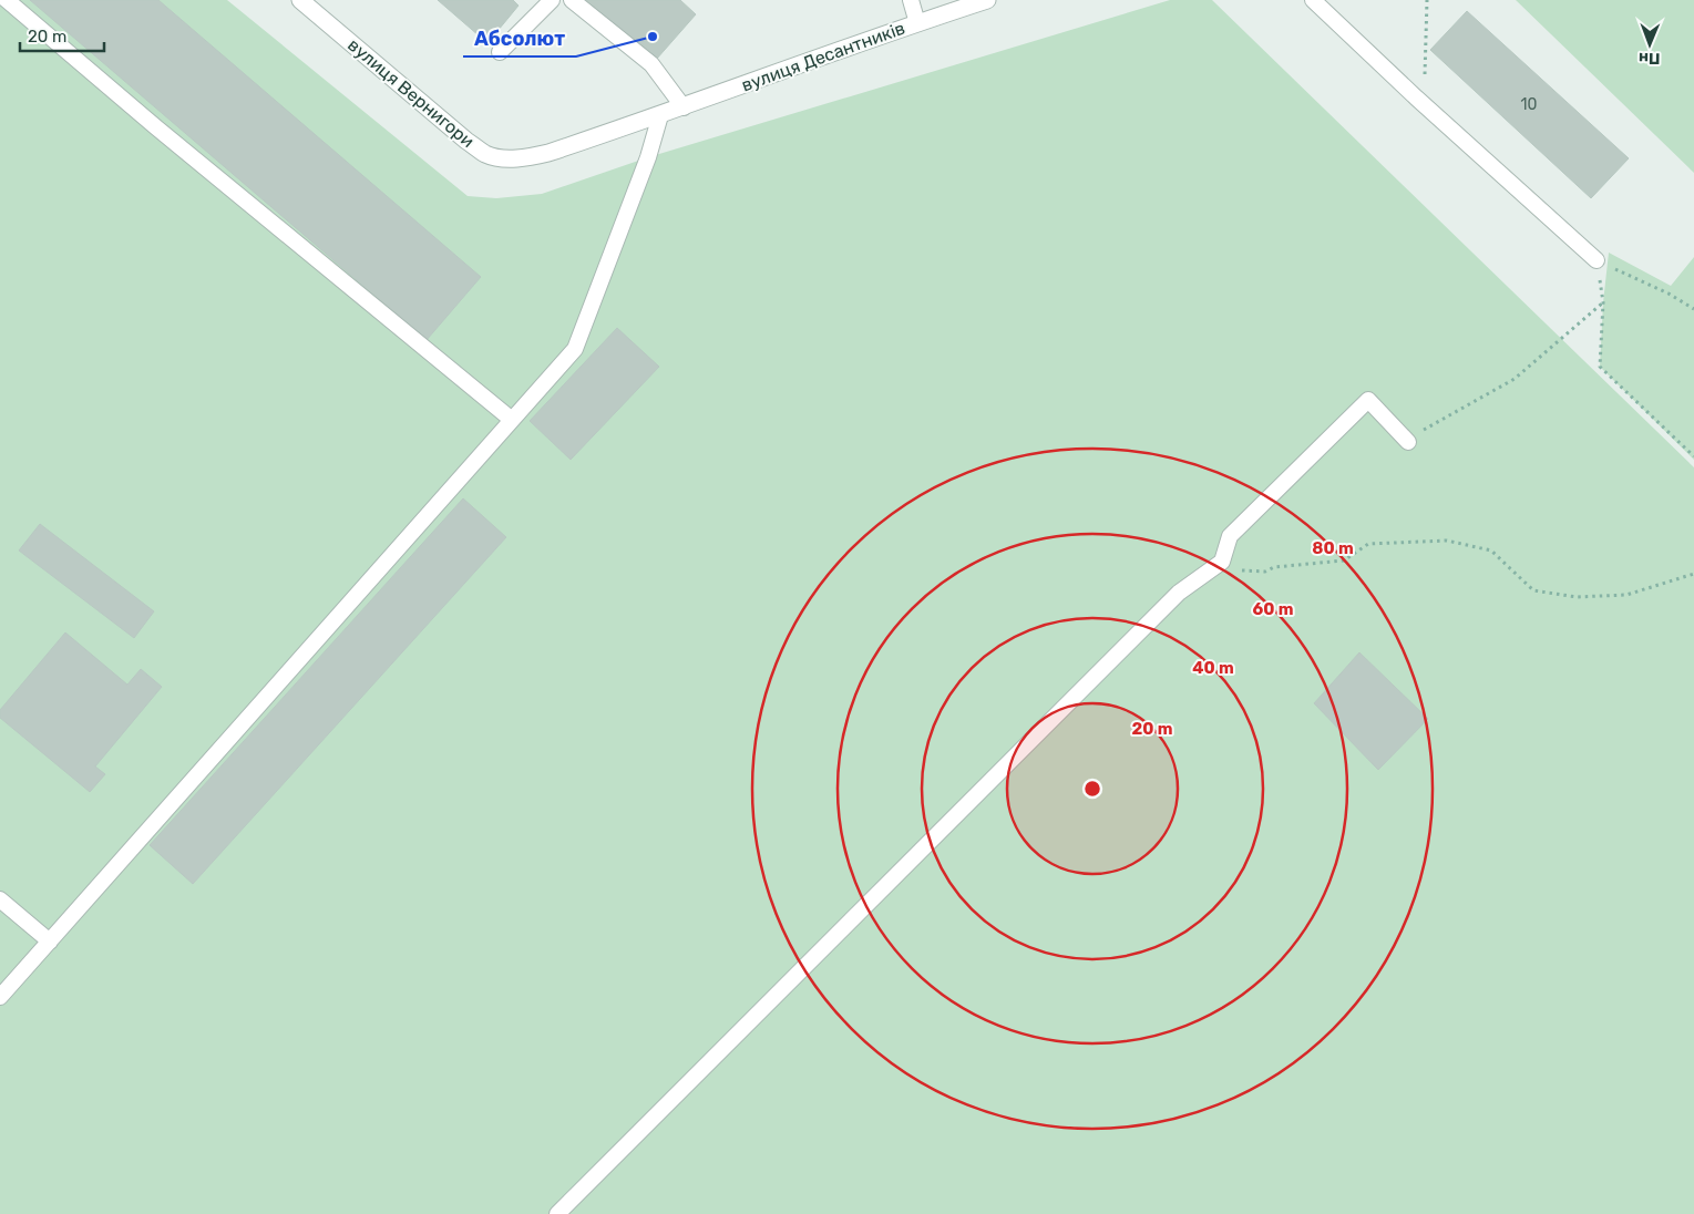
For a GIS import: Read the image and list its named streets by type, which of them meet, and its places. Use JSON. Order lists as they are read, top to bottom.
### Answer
{
  "streets": {
    "street": ["вулиця Десантників", "вулиця Вернигори"]
  },
  "crossings": [
    ["вулиця Десантників", "вулиця Вернигори"]
  ],
  "places": ["Абсолют"],
  "house_numbers": ["10"],
  "scale_bar": "20 m",
  "north": "bottom",
  "rings": [
    "80 m",
    "60 m",
    "40 m",
    "20 m"
  ]
}
